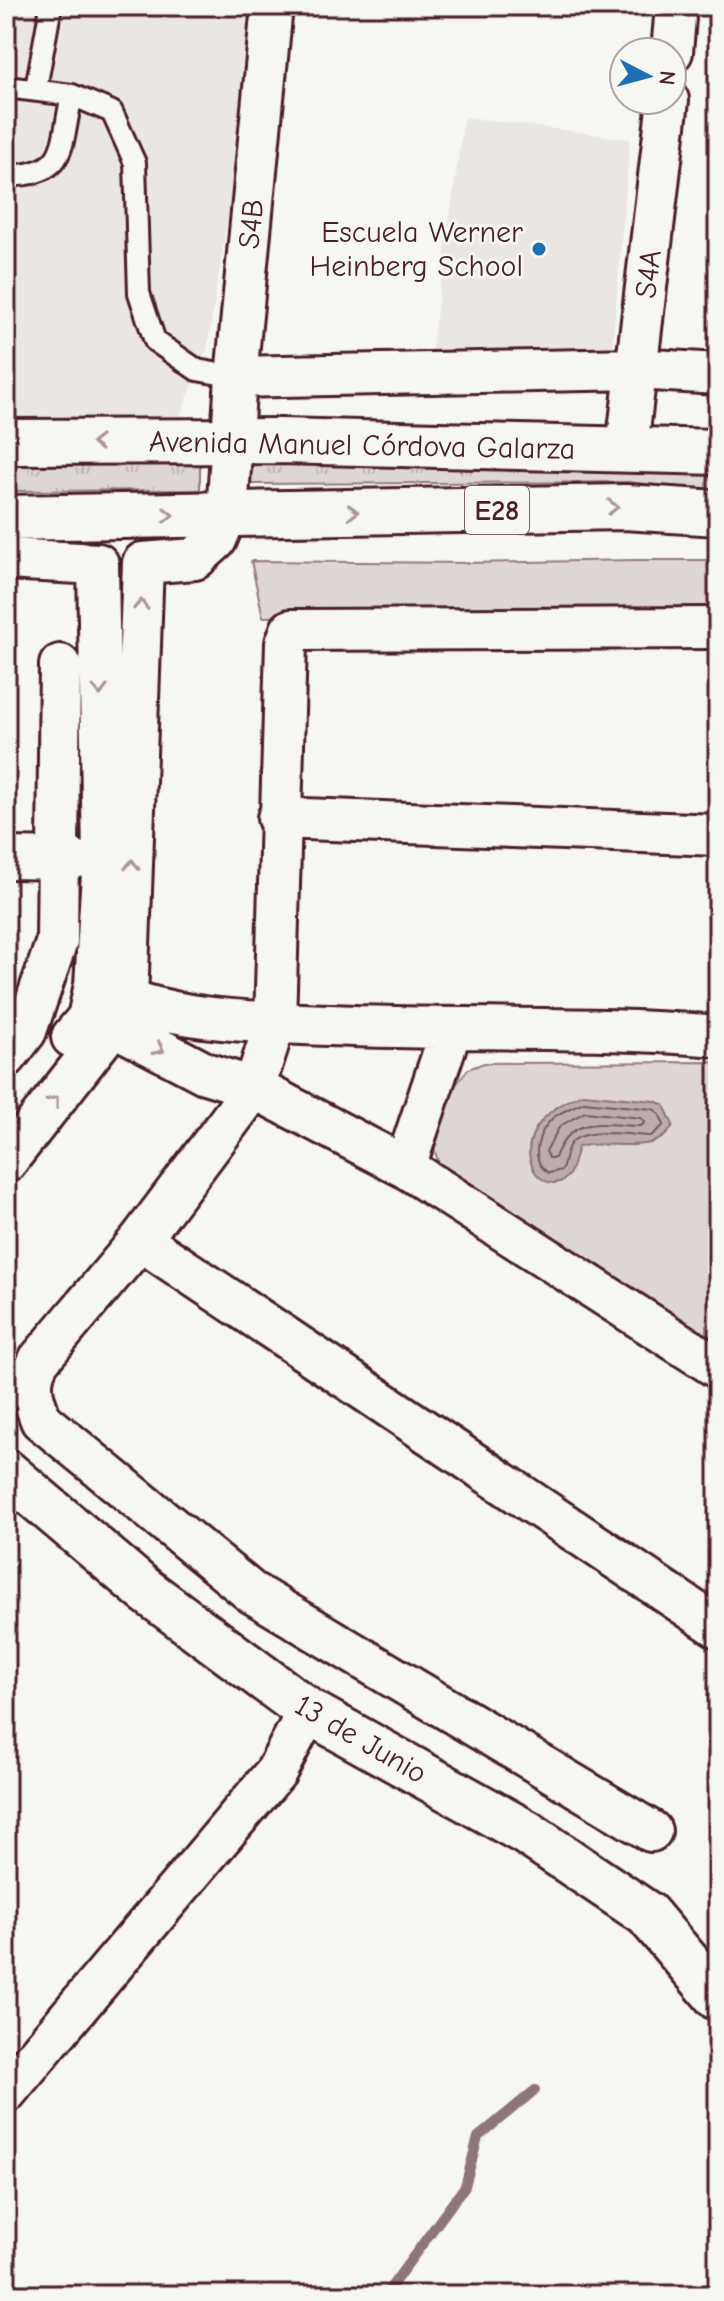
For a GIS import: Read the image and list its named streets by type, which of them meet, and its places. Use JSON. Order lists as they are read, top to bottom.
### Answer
{
  "streets": {
    "main road": ["Avenida Manuel Córdova Galarza", "E28", "13 de Junio"],
    "street": ["S4B", "S4A"]
  },
  "crossings": [
    ["S4B", "Avenida Manuel Córdova Galarza"],
    ["S4A", "Avenida Manuel Córdova Galarza"]
  ],
  "places": ["Escuela Werner Heinberg School"],
  "north": "right"
}
